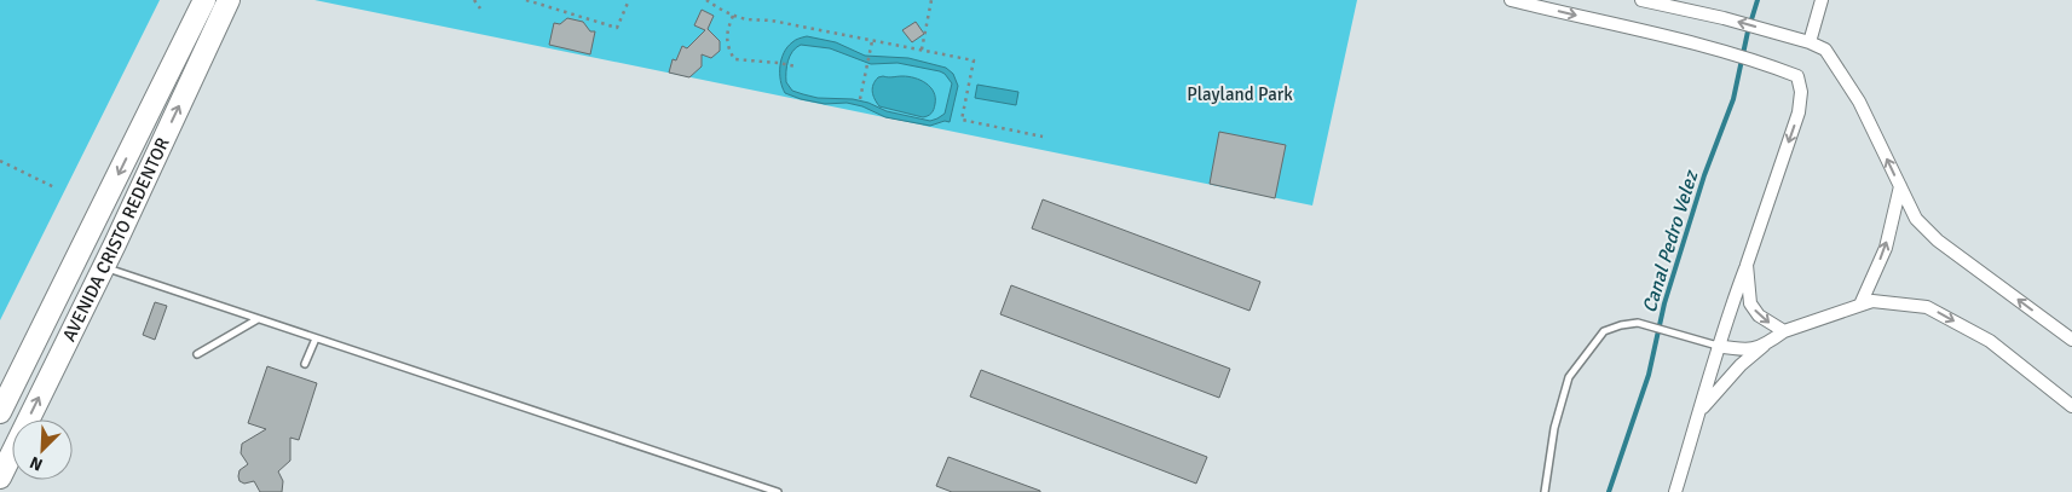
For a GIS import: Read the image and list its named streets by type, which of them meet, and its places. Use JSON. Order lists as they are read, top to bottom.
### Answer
{
  "streets": {
    "highway": ["AVENIDA CRISTO REDENTOR"]
  },
  "water": ["Canal Pedro Velez"],
  "parks": ["Playland Park"],
  "north": "bottom left"
}
